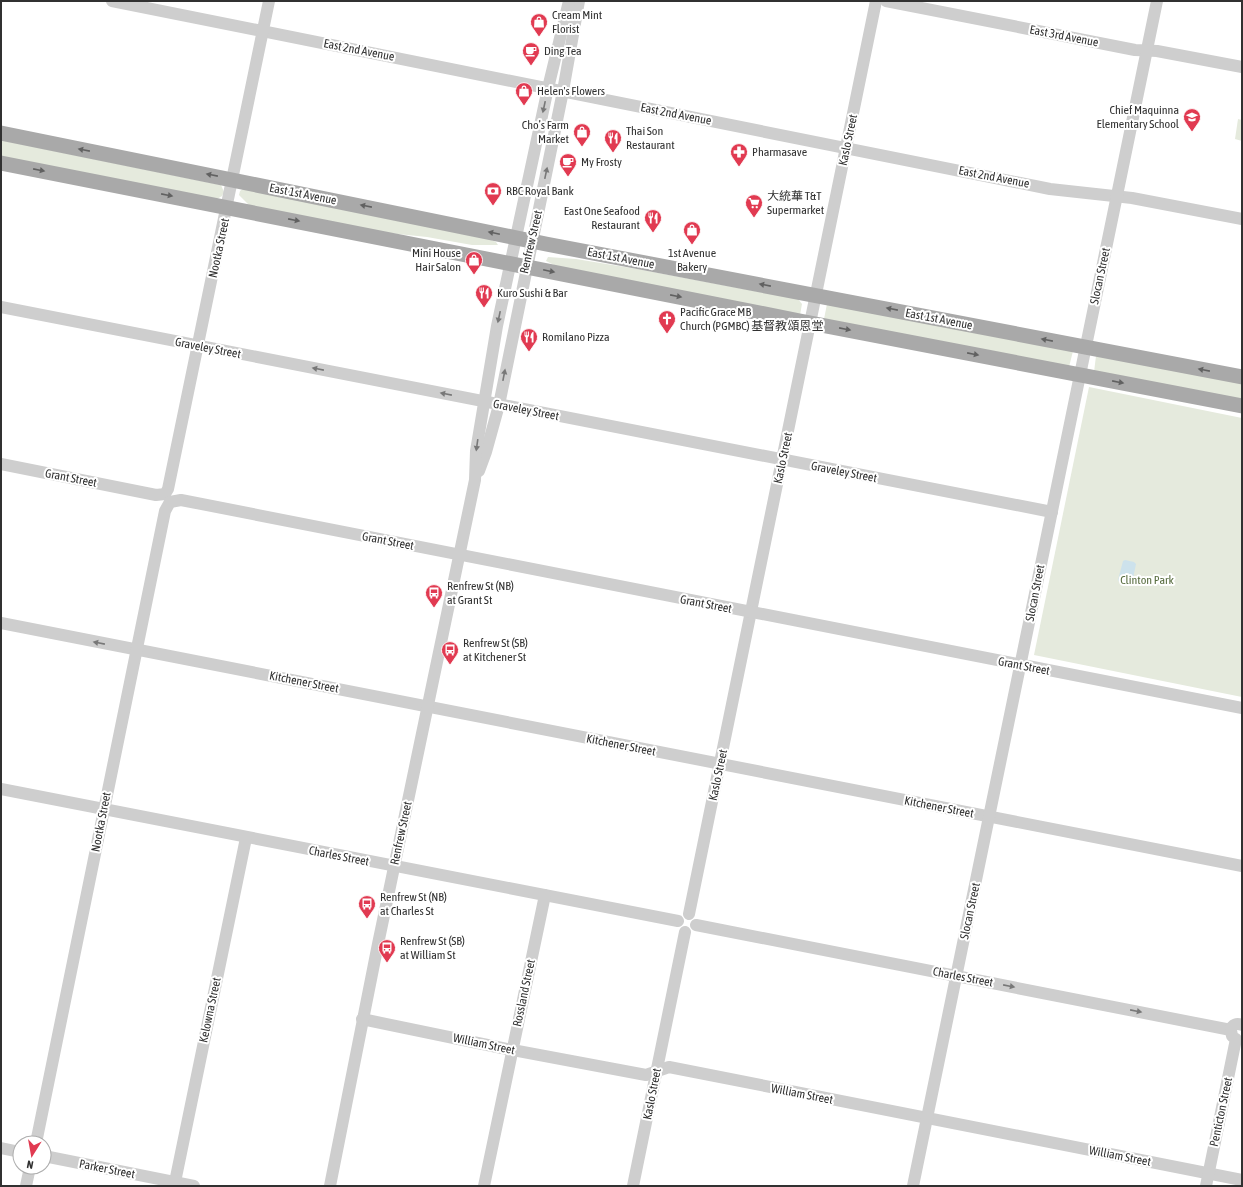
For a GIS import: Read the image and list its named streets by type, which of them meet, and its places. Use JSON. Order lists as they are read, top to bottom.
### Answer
{
  "streets": {
    "main road": ["East 1st Avenue"],
    "street": [
      "East 3rd Avenue",
      "East 2nd Avenue",
      "Kaslo Street",
      "Renfrew Street",
      "Nootka Street",
      "Slocan Street",
      "Graveley Street",
      "Grant Street",
      "Kitchener Street",
      "Charles Street",
      "Rossland Street",
      "Kelowna Street",
      "William Street",
      "Penticton Street",
      "Parker Street"
    ]
  },
  "crossings": [
    ["East 3rd Avenue", "Slocan Street"],
    ["East 2nd Avenue", "Kaslo Street"],
    ["East 2nd Avenue", "Renfrew Street"],
    ["East 2nd Avenue", "Nootka Street"],
    ["East 2nd Avenue", "Slocan Street"],
    ["Kaslo Street", "East 1st Avenue"],
    ["Kaslo Street", "Graveley Street"],
    ["Kaslo Street", "Grant Street"],
    ["Kaslo Street", "Kitchener Street"],
    ["Kaslo Street", "Charles Street"],
    ["Kaslo Street", "William Street"],
    ["East 1st Avenue", "Renfrew Street"],
    ["East 1st Avenue", "Nootka Street"],
    ["East 1st Avenue", "Slocan Street"],
    ["Renfrew Street", "Graveley Street"],
    ["Renfrew Street", "Grant Street"],
    ["Renfrew Street", "Kitchener Street"],
    ["Renfrew Street", "Charles Street"],
    ["Renfrew Street", "William Street"],
    ["Nootka Street", "Graveley Street"],
    ["Nootka Street", "Grant Street"],
    ["Nootka Street", "Kitchener Street"],
    ["Nootka Street", "Charles Street"],
    ["Slocan Street", "Graveley Street"],
    ["Slocan Street", "Grant Street"],
    ["Slocan Street", "Kitchener Street"],
    ["Slocan Street", "Charles Street"],
    ["Slocan Street", "William Street"],
    ["Charles Street", "Rossland Street"],
    ["Charles Street", "Kelowna Street"],
    ["Charles Street", "Penticton Street"],
    ["Rossland Street", "William Street"],
    ["Kelowna Street", "Parker Street"],
    ["William Street", "Penticton Street"]
  ],
  "parks": ["Clinton Park"],
  "places": {
    "shop": [
      "Cream Mint Florist",
      "Helen's Flowers",
      "Cho’s Farm Market",
      "1st Avenue Bakery",
      "Mini House Hair Salon"
    ],
    "cafe": ["Ding Tea", "My Frosty"],
    "school or university": ["Chief Maquinna Elementary School"],
    "restaurant": [
      "Thai Son Restaurant",
      "East One Seafood Restaurant",
      "Kuro Sushi & Bar",
      "Romilano Pizza"
    ],
    "pharmacy": ["Pharmasave"],
    "bank": ["RBC Royal Bank"],
    "supermarket": ["大統華 T&T Supermarket"],
    "church": ["Pacific Grace MB Church (PGMBC) 基督教頌恩堂"],
    "bus stop": [
      "Renfrew St (NB) at Grant St",
      "Renfrew St (SB) at Kitchener St",
      "Renfrew St (NB) at Charles St",
      "Renfrew St (SB) at William St"
    ]
  },
  "north": "bottom"
}
